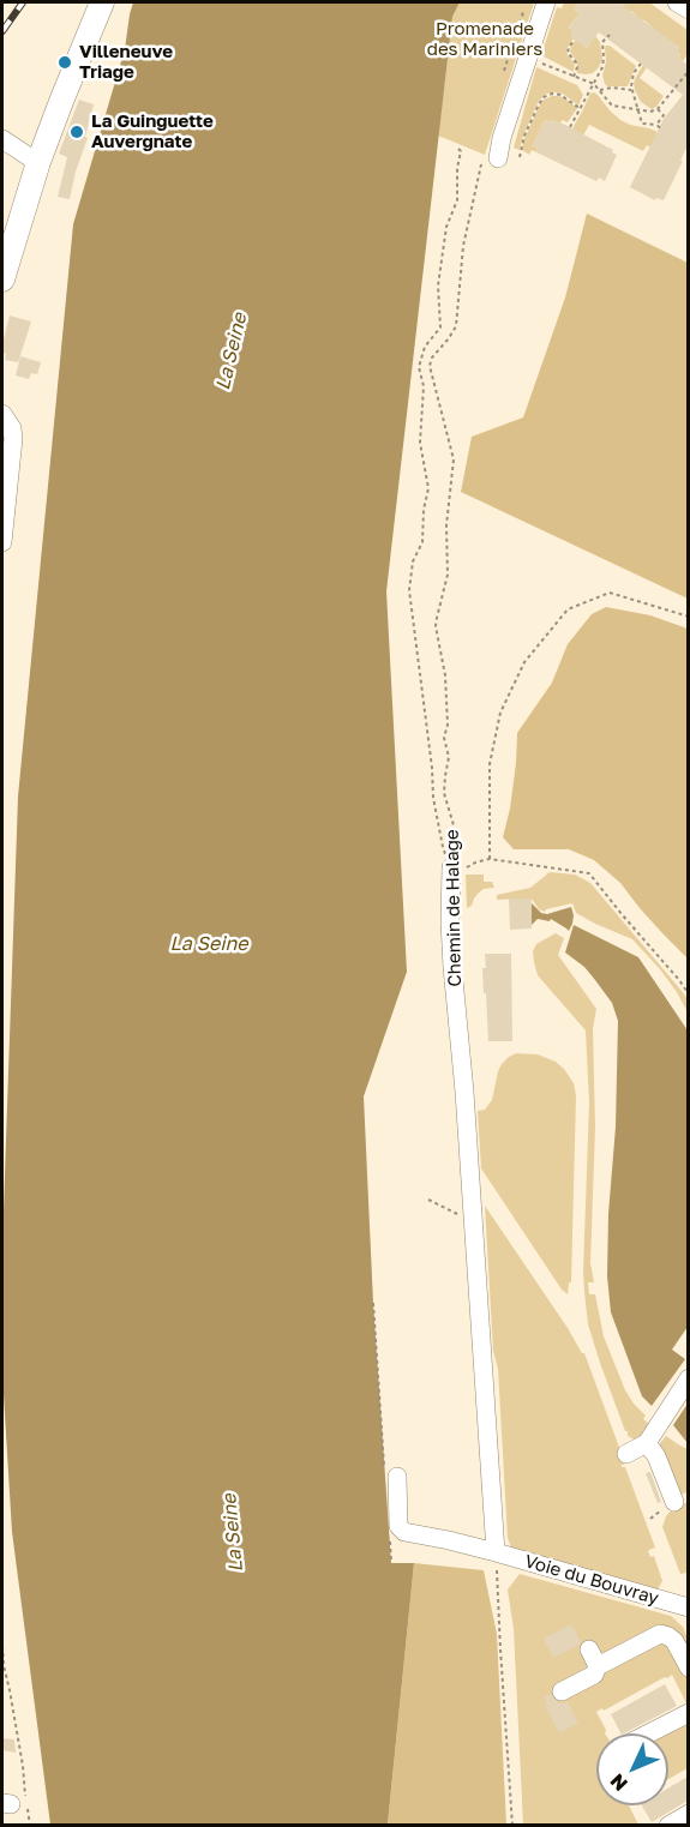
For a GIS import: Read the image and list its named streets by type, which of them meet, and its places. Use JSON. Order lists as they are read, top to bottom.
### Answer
{
  "streets": {
    "street": ["Chemin de Halage", "Voie du Bouvray"]
  },
  "crossings": [
    ["Chemin de Halage", "Voie du Bouvray"]
  ],
  "water": ["La Seine"],
  "parks": ["Promenade des Mariniers"],
  "places": ["Villeneuve Triage", "La Guinguette Auvergnate"],
  "north": "bottom left"
}
